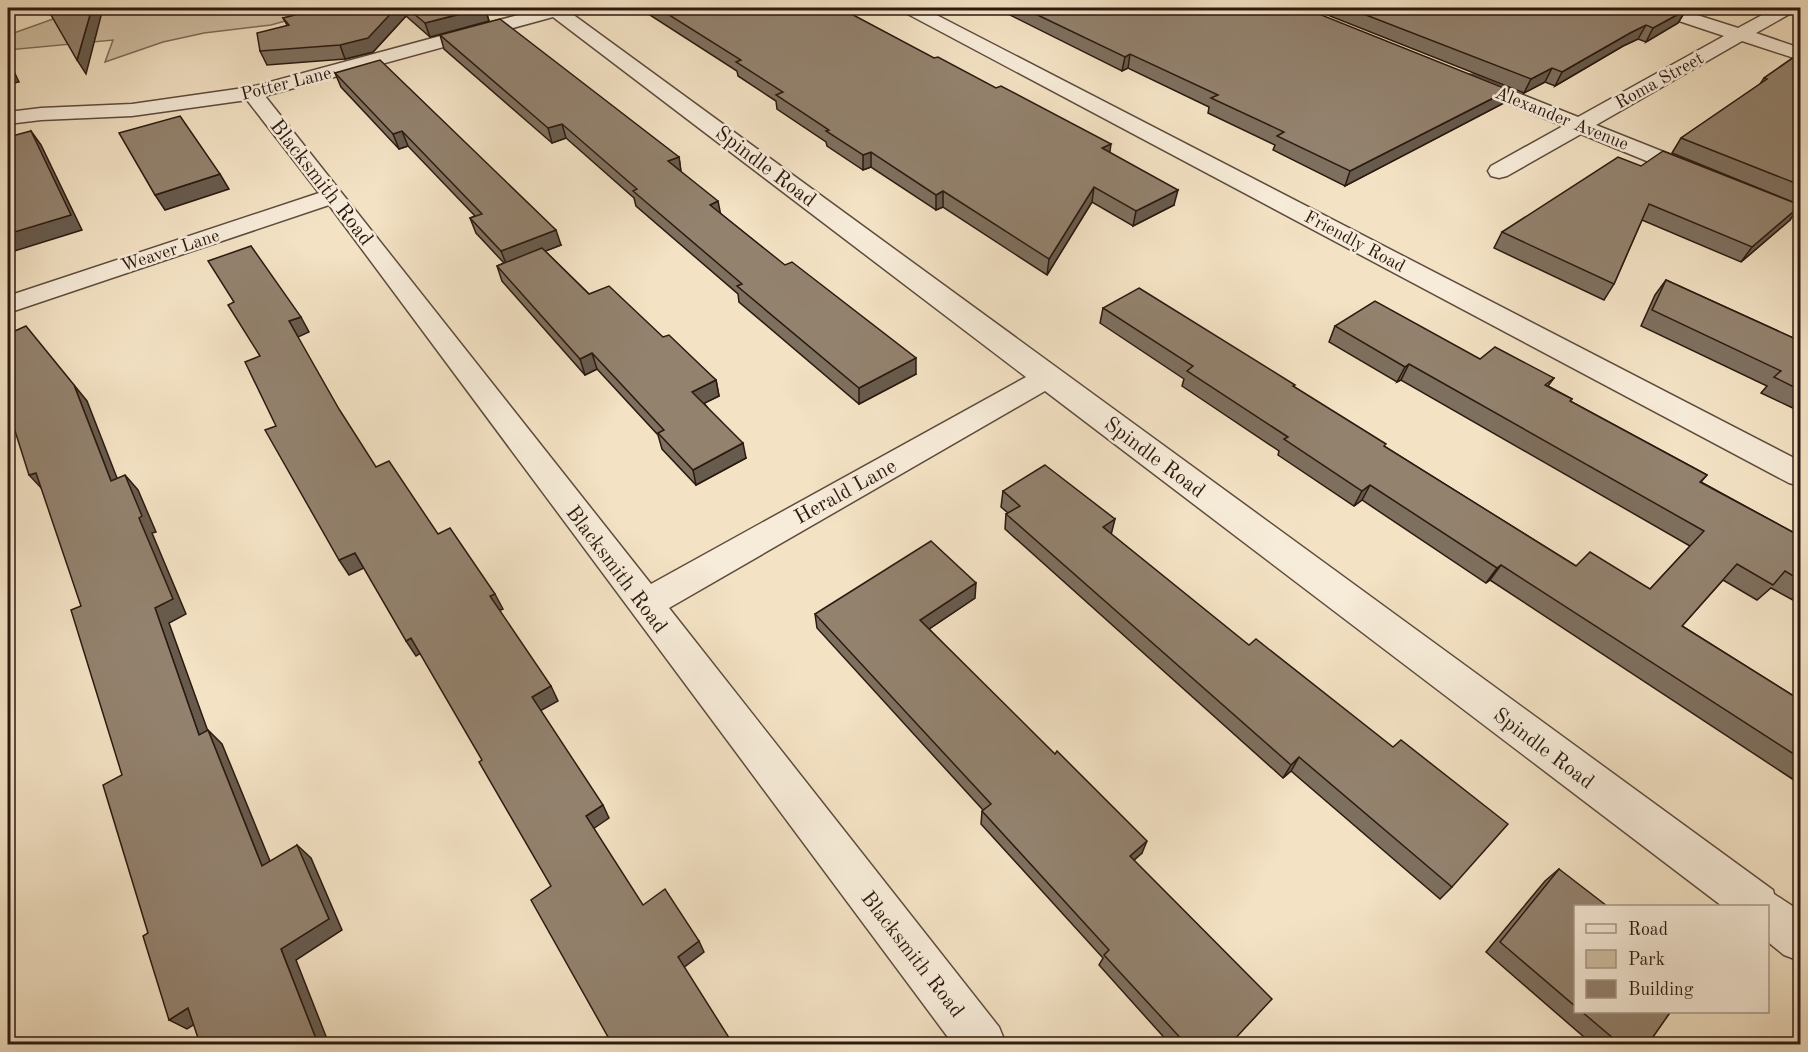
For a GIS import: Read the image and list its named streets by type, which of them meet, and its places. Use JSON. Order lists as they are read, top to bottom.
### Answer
{
  "streets": {
    "street": [
      "Roma Street",
      "Potter Lane",
      "Alexander Avenue",
      "Spindle Road",
      "Blacksmith Road",
      "Friendly Road",
      "Weaver Lane",
      "Herald Lane"
    ]
  },
  "crossings": [
    ["Roma Street", "Alexander Avenue"],
    ["Potter Lane", "Spindle Road"],
    ["Potter Lane", "Blacksmith Road"],
    ["Spindle Road", "Herald Lane"],
    ["Blacksmith Road", "Weaver Lane"],
    ["Blacksmith Road", "Herald Lane"]
  ],
  "legend": ["Road", "Park", "Building"]
}
